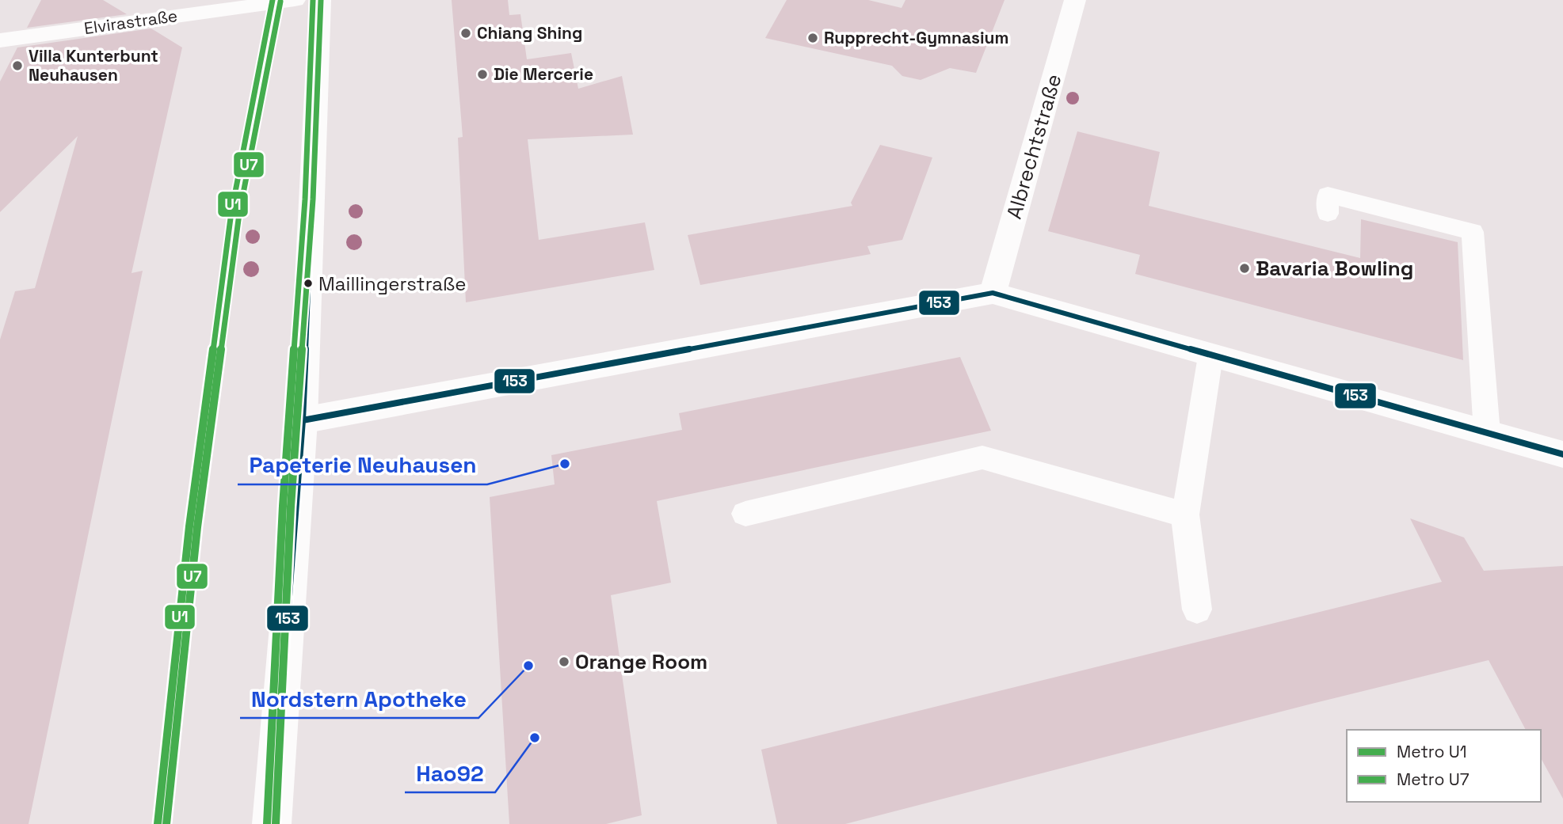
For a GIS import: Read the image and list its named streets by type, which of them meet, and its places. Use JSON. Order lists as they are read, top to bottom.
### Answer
{
  "streets": {
    "street": ["Elvirastraße", "Albrechtstraße"]
  },
  "places": [
    "Chiang Shing",
    "Rupprecht-Gymnasium",
    "Villa Kunterbunt Neuhausen",
    "Die Mercerie",
    "Bavaria Bowling",
    "Maillingerstraße",
    "Papeterie Neuhausen",
    "Orange Room",
    "Nordstern Apotheke",
    "Hao92"
  ],
  "lines": ["metro line U1", "metro line U7", "transit line 153"],
  "legend": ["Metro U1", "Metro U7"]
}
